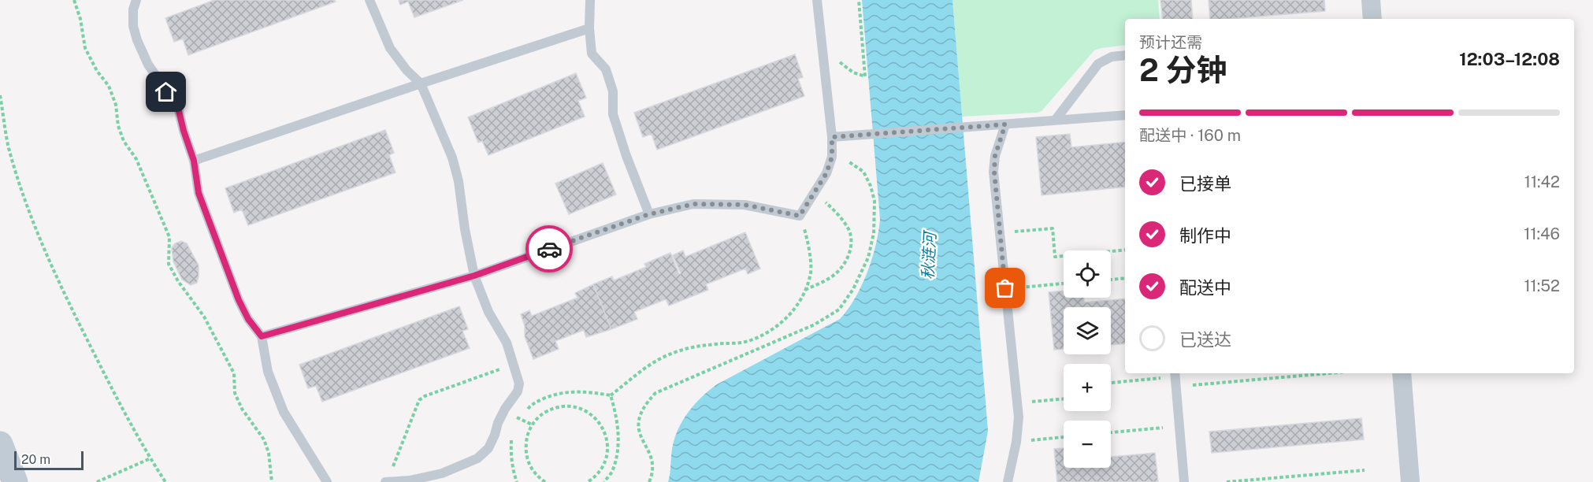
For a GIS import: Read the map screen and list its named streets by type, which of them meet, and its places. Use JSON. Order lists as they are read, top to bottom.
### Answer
{
  "water": ["秋涟河"],
  "scale_bar": "20 m",
  "page": {
    "heading": ["2 分钟", "预计还需", "12:03–12:08"],
    "bar": "配送中 · 160 m",
    "list": [
      ["已接单", "11:42"],
      ["制作中", "11:46"],
      ["配送中", "11:52"],
      "已送达"
    ],
    "map_buttons": ["+", "−"],
    "scale": "20 m"
  }
}
